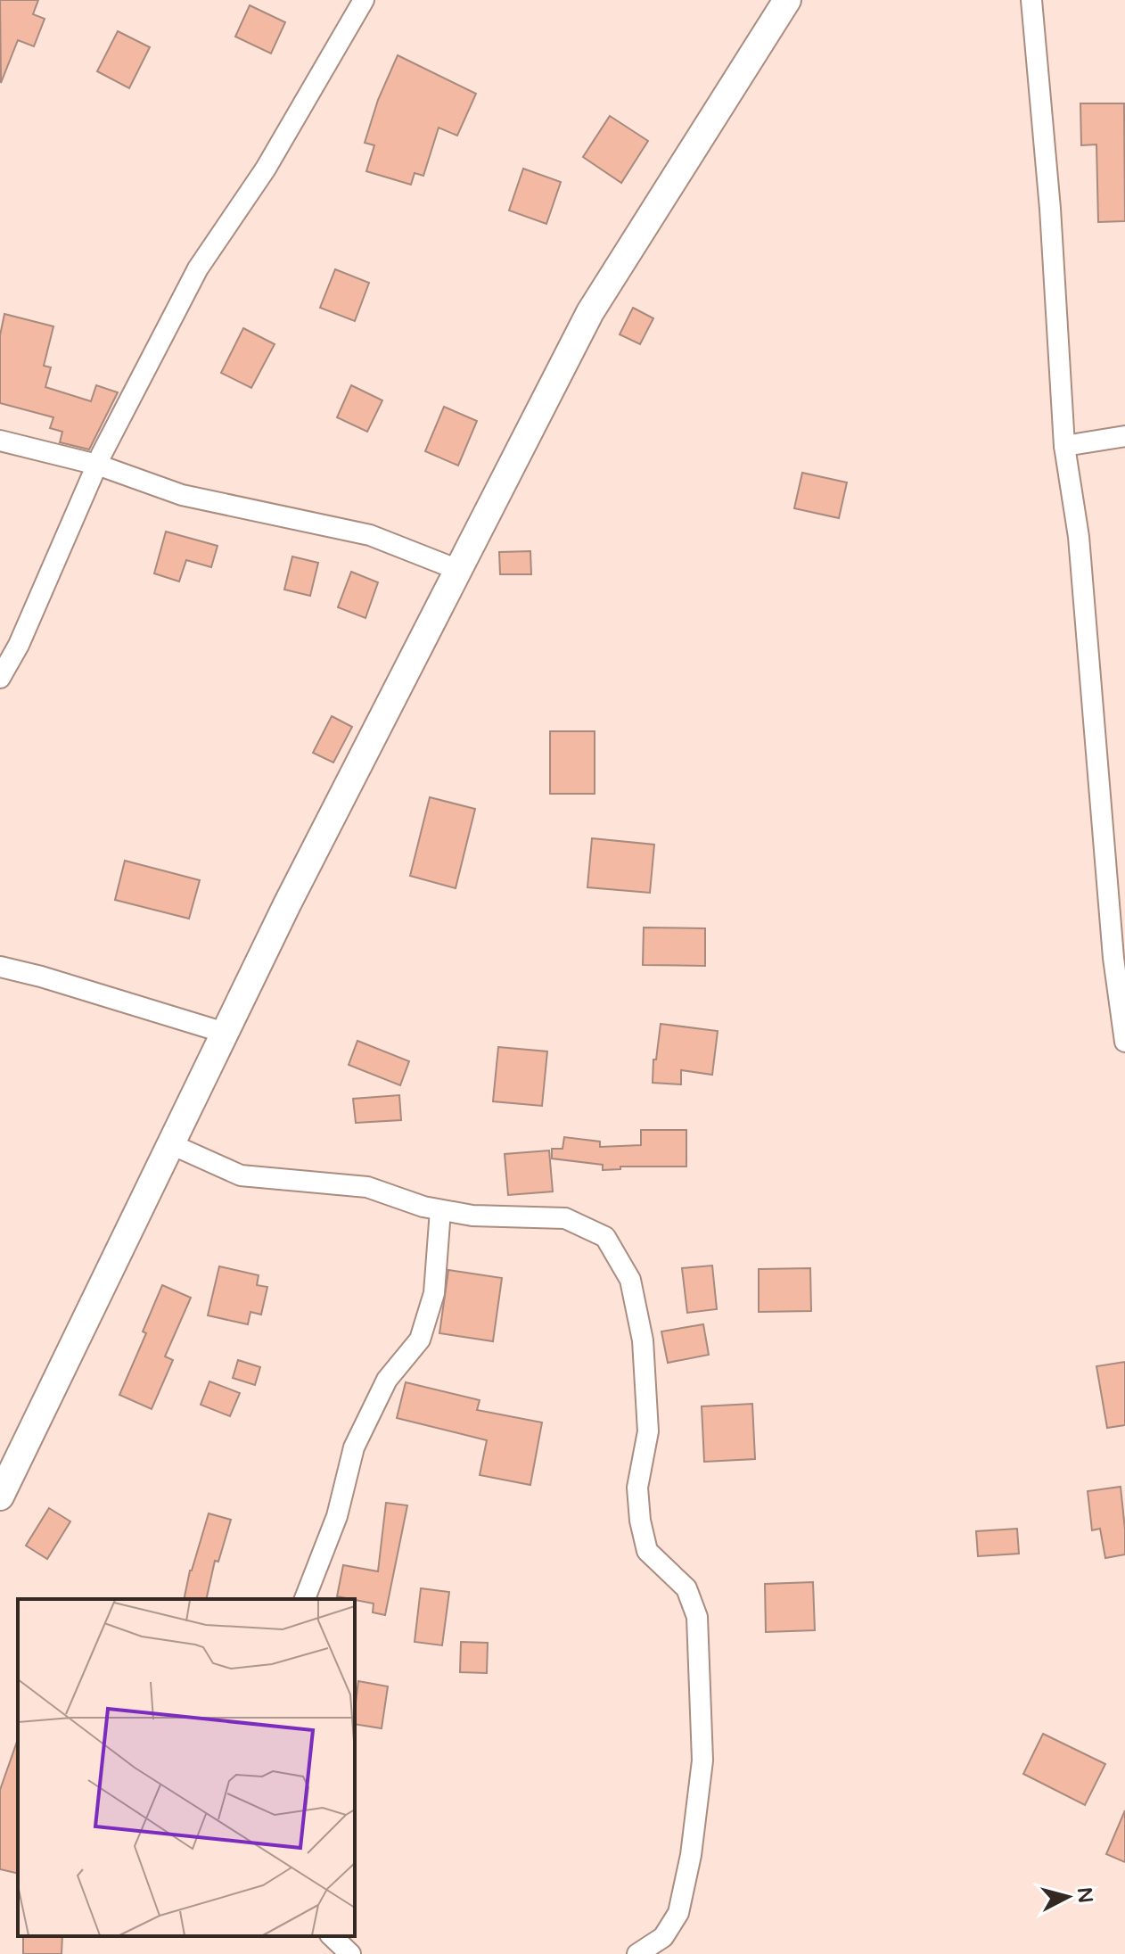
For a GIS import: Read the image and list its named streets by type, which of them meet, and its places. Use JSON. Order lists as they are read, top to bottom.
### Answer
{
  "north": "right"
}
